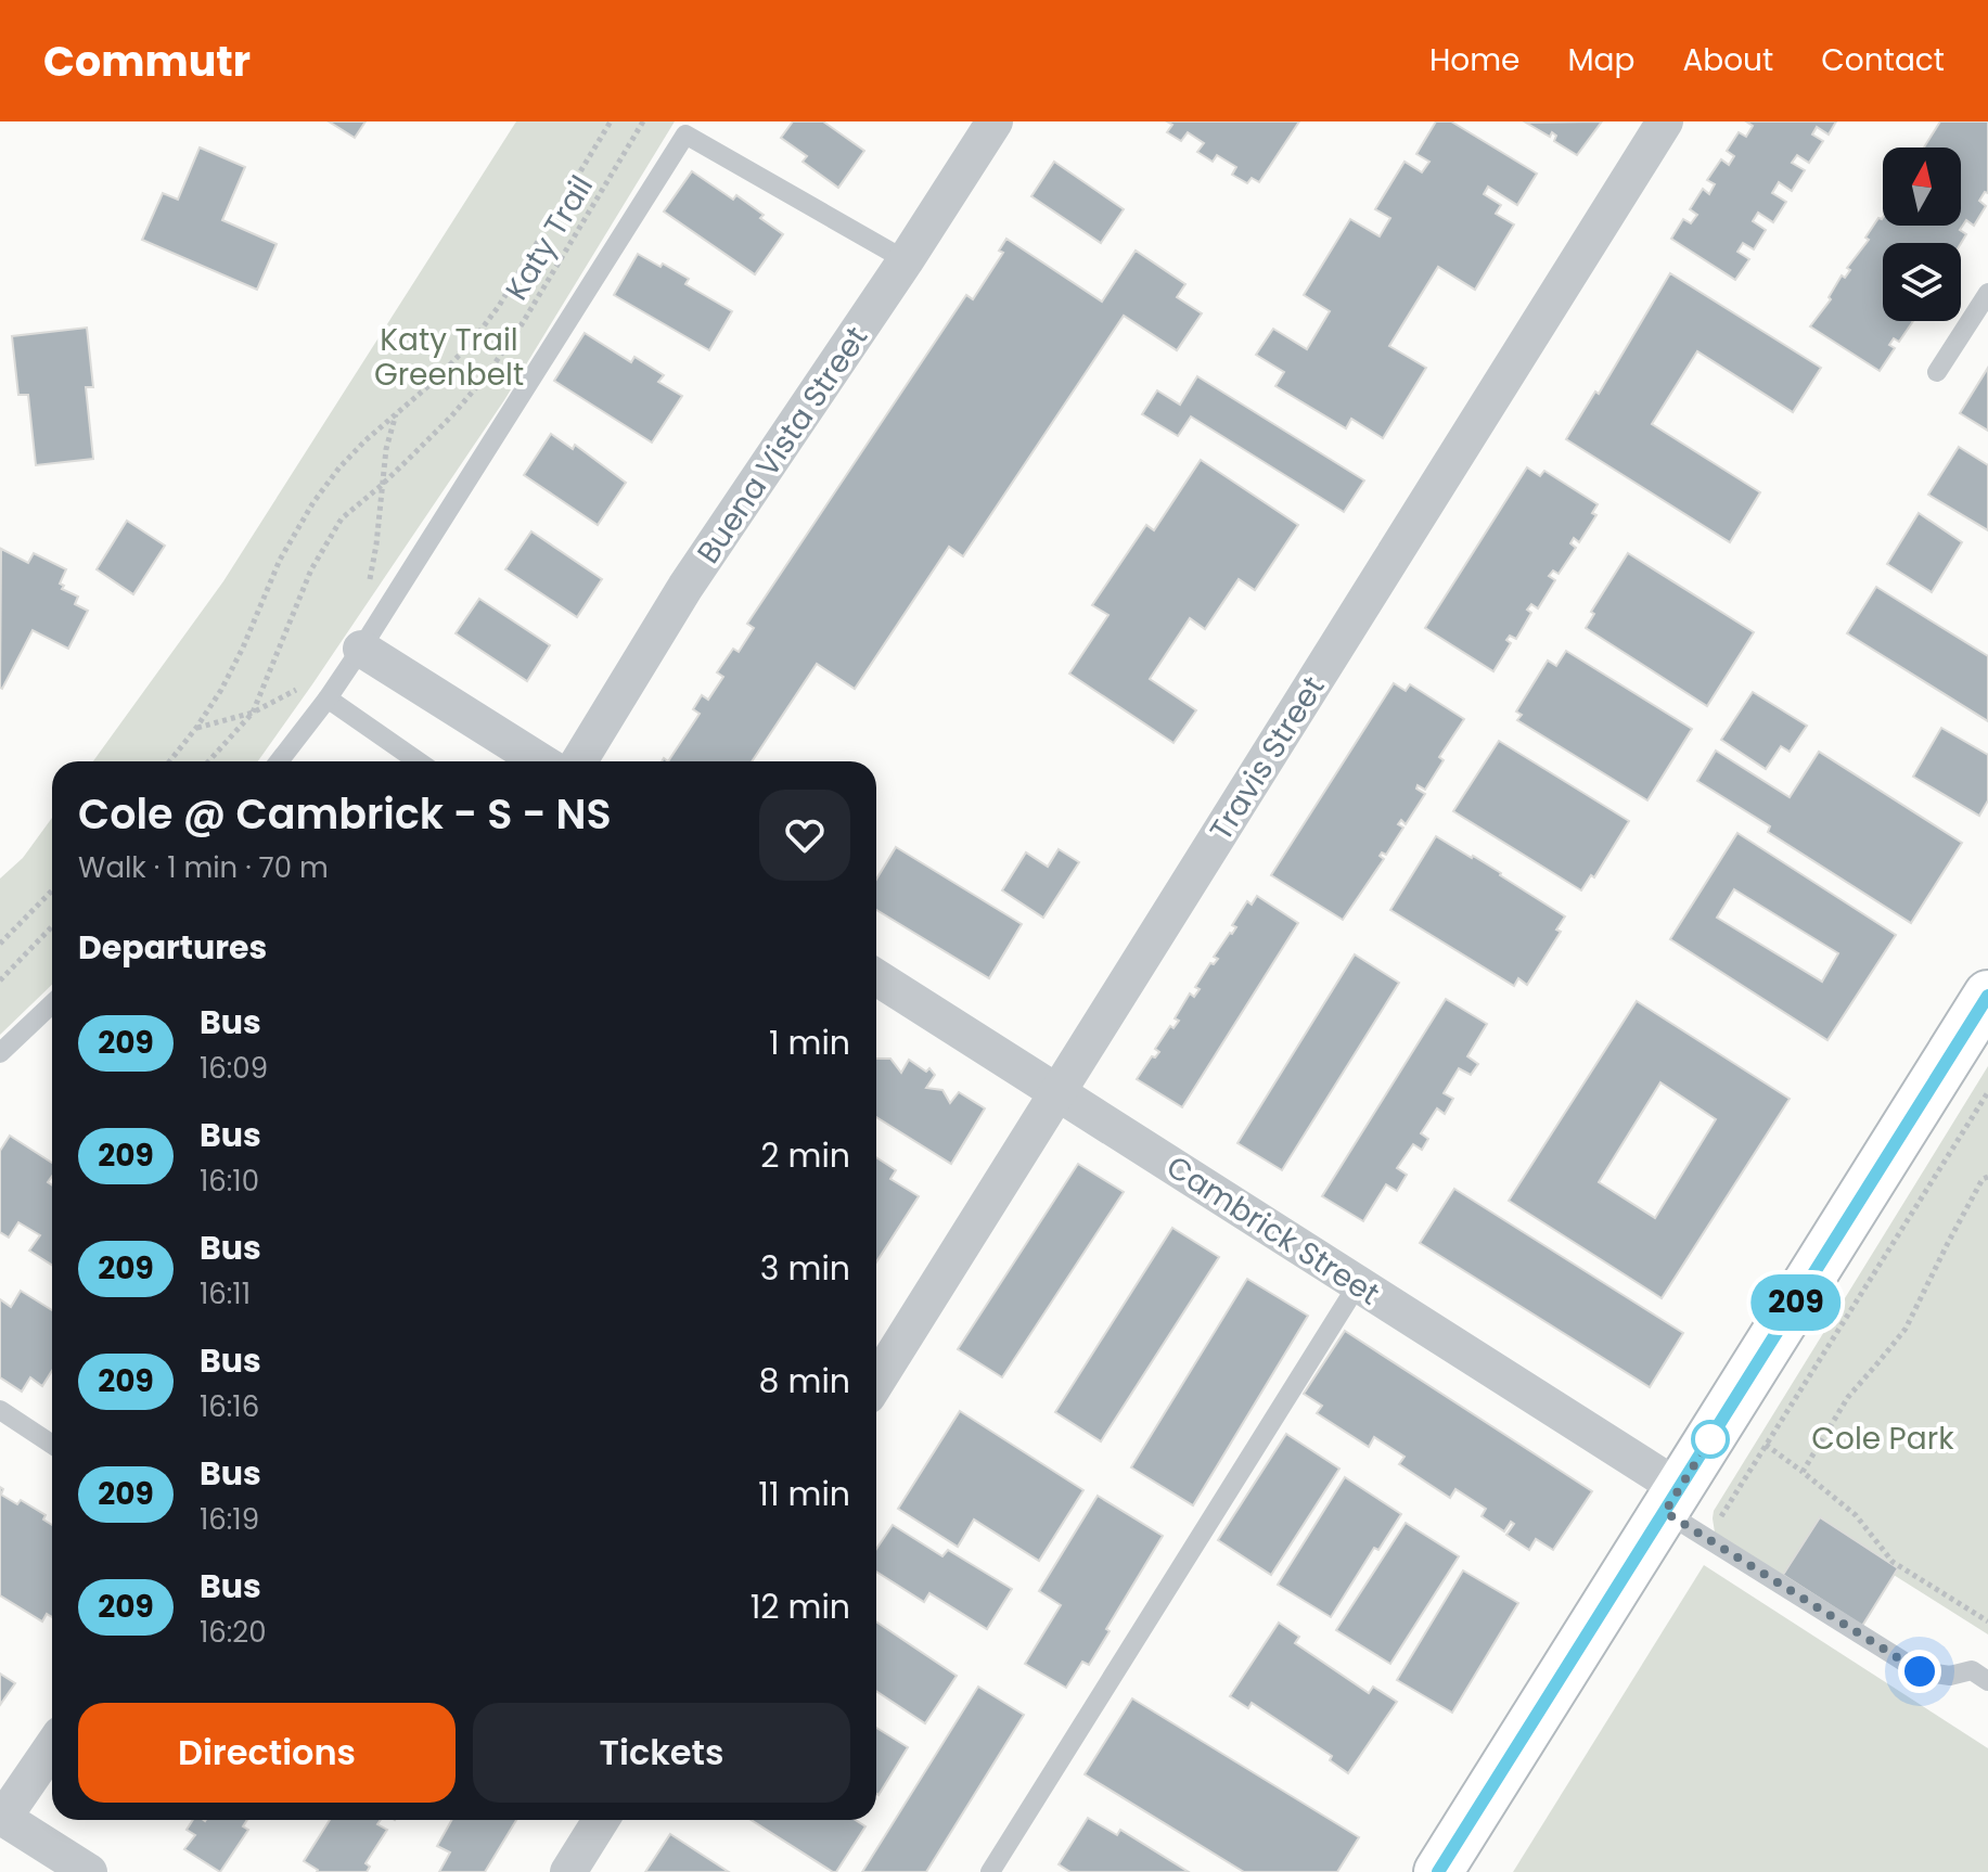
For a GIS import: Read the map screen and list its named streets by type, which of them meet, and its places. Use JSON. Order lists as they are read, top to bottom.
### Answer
{
  "streets": {
    "street": ["Buena Vista Street", "Travis Street", "Cambrick Street"],
    "path": ["Katy Trail"]
  },
  "crossings": [
    ["Travis Street", "Cambrick Street"]
  ],
  "parks": ["Katy Trail Greenbelt", "Cole Park"],
  "lines": ["bus line 209"],
  "north": "top",
  "page": {
    "header": "Commutr",
    "nav": [
      "Home",
      "Map",
      "About",
      "Contact"
    ],
    "on_map": "209",
    "heading": [
      ["Cole @ Cambrick - S - NS", "Walk · 1 min · 70 m"],
      "Departures"
    ],
    "list": [
      {
        "mark": "209",
        "name": "Bus",
        "note": "16:09",
        "value": "1 min"
      },
      {
        "mark": "209",
        "name": "Bus",
        "note": "16:10",
        "value": "2 min"
      },
      {
        "mark": "209",
        "name": "Bus",
        "note": "16:11",
        "value": "3 min"
      },
      {
        "mark": "209",
        "name": "Bus",
        "note": "16:16",
        "value": "8 min"
      },
      {
        "mark": "209",
        "name": "Bus",
        "note": "16:19",
        "value": "11 min"
      },
      {
        "mark": "209",
        "name": "Bus",
        "note": "16:20",
        "value": "12 min"
      }
    ],
    "buttons": ["Directions", "Tickets"]
  }
}
